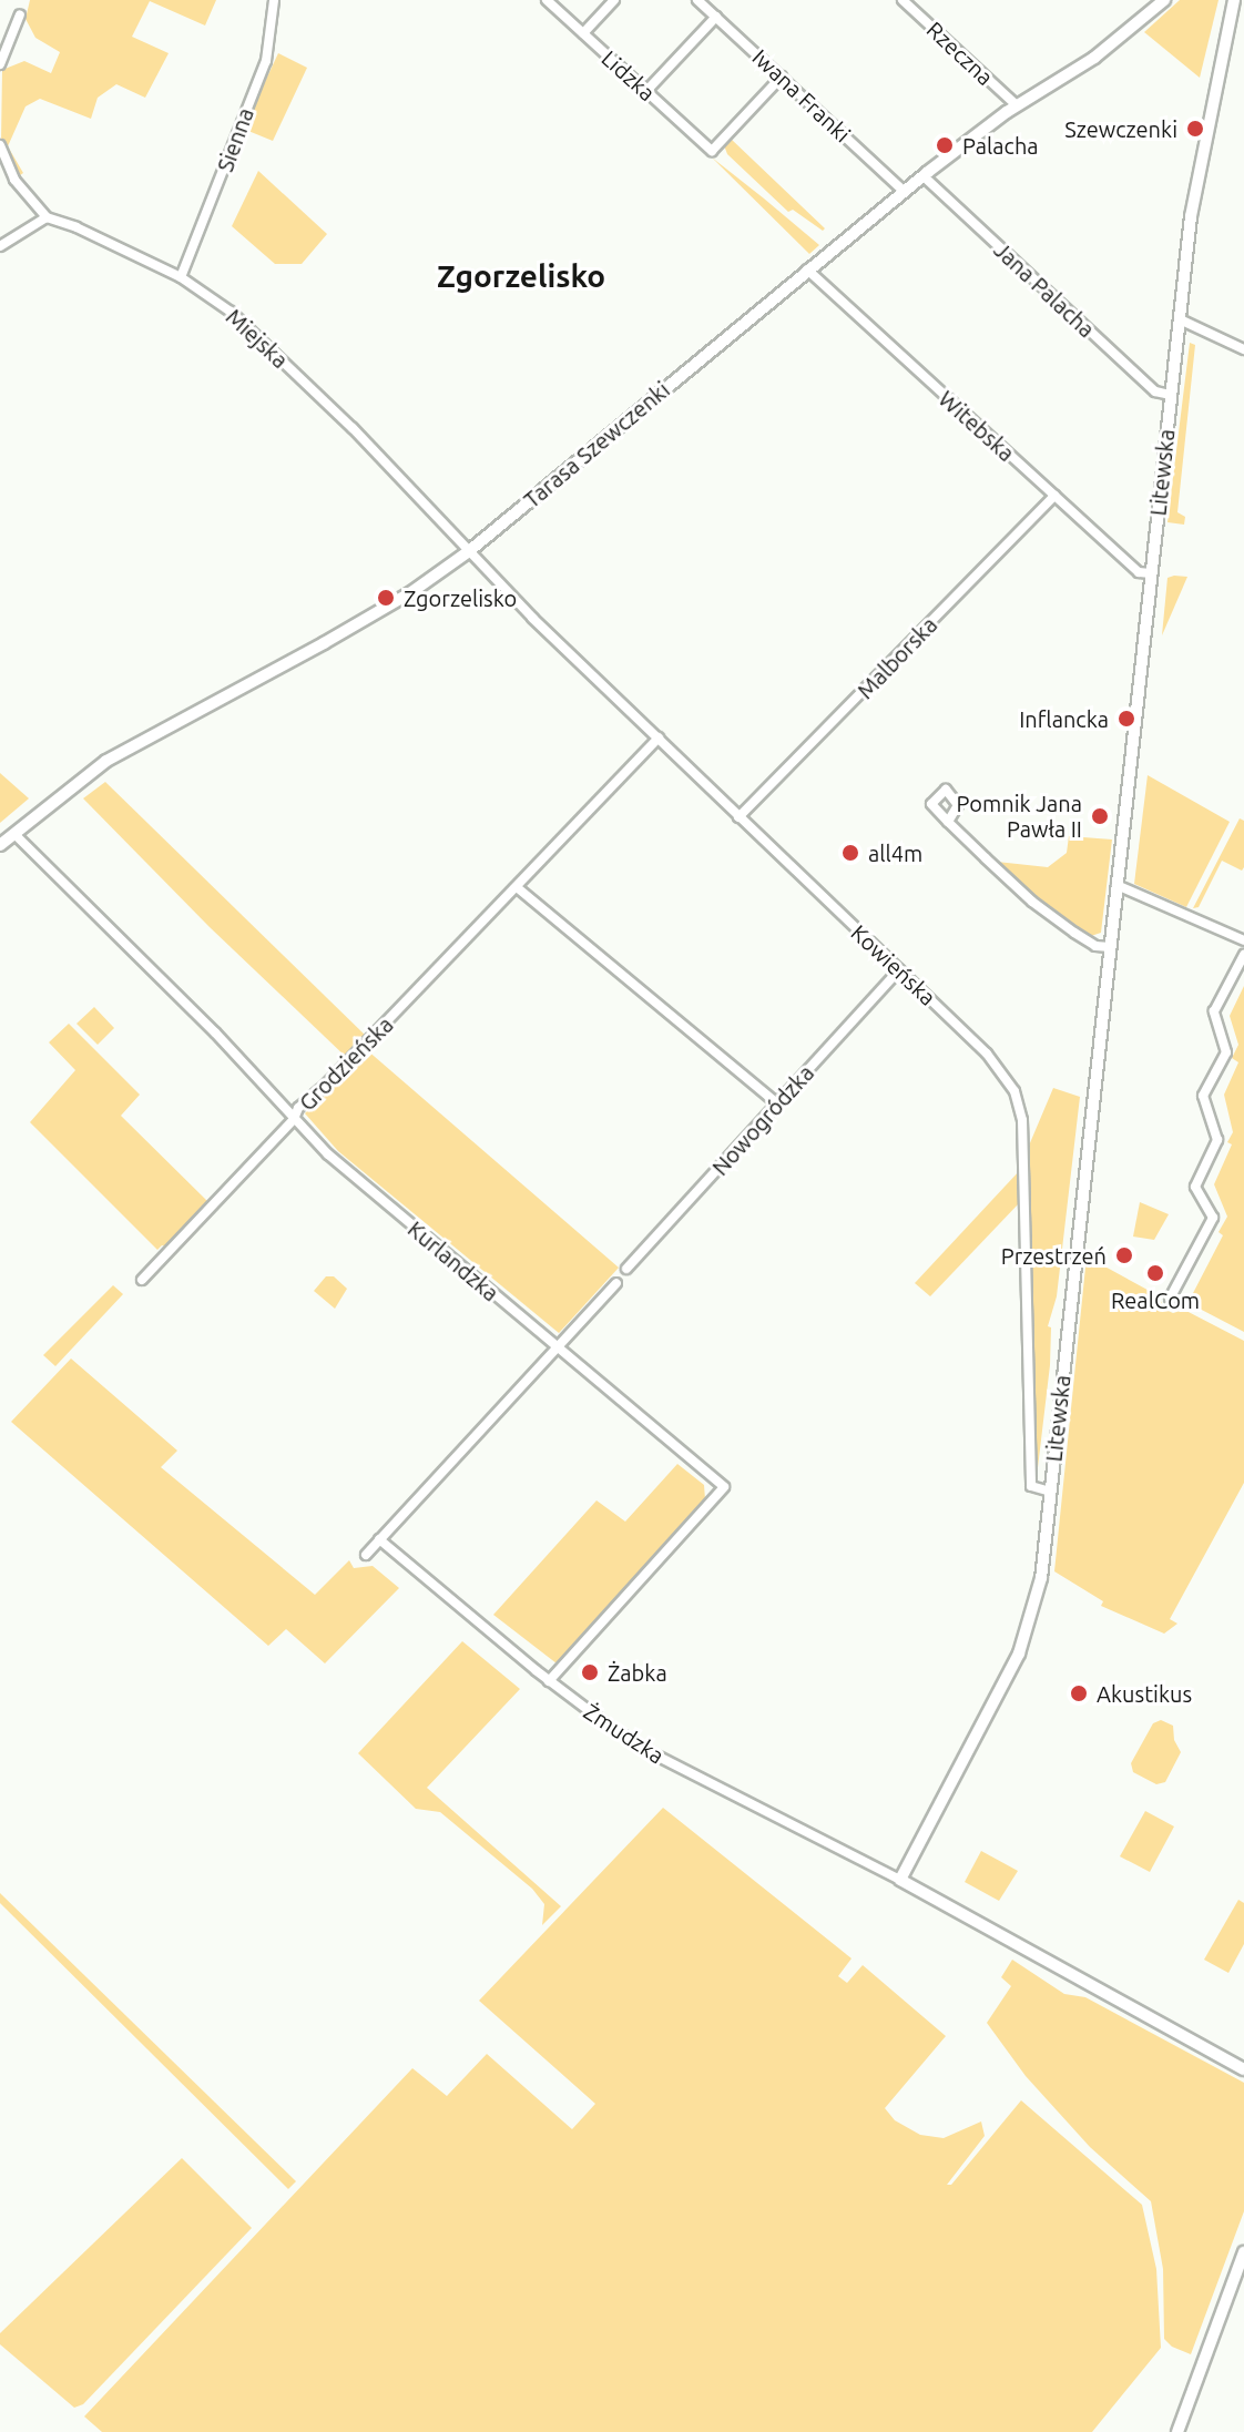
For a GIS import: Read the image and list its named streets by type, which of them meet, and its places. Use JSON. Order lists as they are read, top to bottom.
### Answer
{
  "streets": {
    "street": [
      "Rzeczna",
      "Lidzka",
      "Iwana Franki",
      "Sienna",
      "Jana Palacha",
      "Miejska",
      "Witebska",
      "Tarasa Szewczenki",
      "Litewska",
      "Malborska",
      "Kowieńska",
      "Grodzieńska",
      "Nowogródzka",
      "Kurlandzka",
      "Żmudzka"
    ]
  },
  "crossings": [
    ["Rzeczna", "Tarasa Szewczenki"],
    ["Lidzka", "Iwana Franki"],
    ["Iwana Franki", "Tarasa Szewczenki"],
    ["Sienna", "Miejska"],
    ["Jana Palacha", "Tarasa Szewczenki"],
    ["Jana Palacha", "Litewska"],
    ["Miejska", "Tarasa Szewczenki"],
    ["Miejska", "Kowieńska"],
    ["Witebska", "Tarasa Szewczenki"],
    ["Witebska", "Litewska"],
    ["Witebska", "Malborska"],
    ["Tarasa Szewczenki", "Kowieńska"],
    ["Tarasa Szewczenki", "Kurlandzka"],
    ["Litewska", "Kowieńska"],
    ["Litewska", "Żmudzka"],
    ["Malborska", "Kowieńska"],
    ["Kowieńska", "Grodzieńska"],
    ["Kowieńska", "Nowogródzka"],
    ["Grodzieńska", "Kurlandzka"],
    ["Kurlandzka", "Żmudzka"]
  ],
  "districts": ["Zgorzelisko"],
  "places": [
    "Szewczenki",
    "Palacha",
    "Zgorzelisko",
    "Inflancka",
    "Pomnik Jana Pawła II",
    "all4m",
    "Przestrzeń",
    "RealCom",
    "Żabka",
    "Akustikus"
  ]
}
